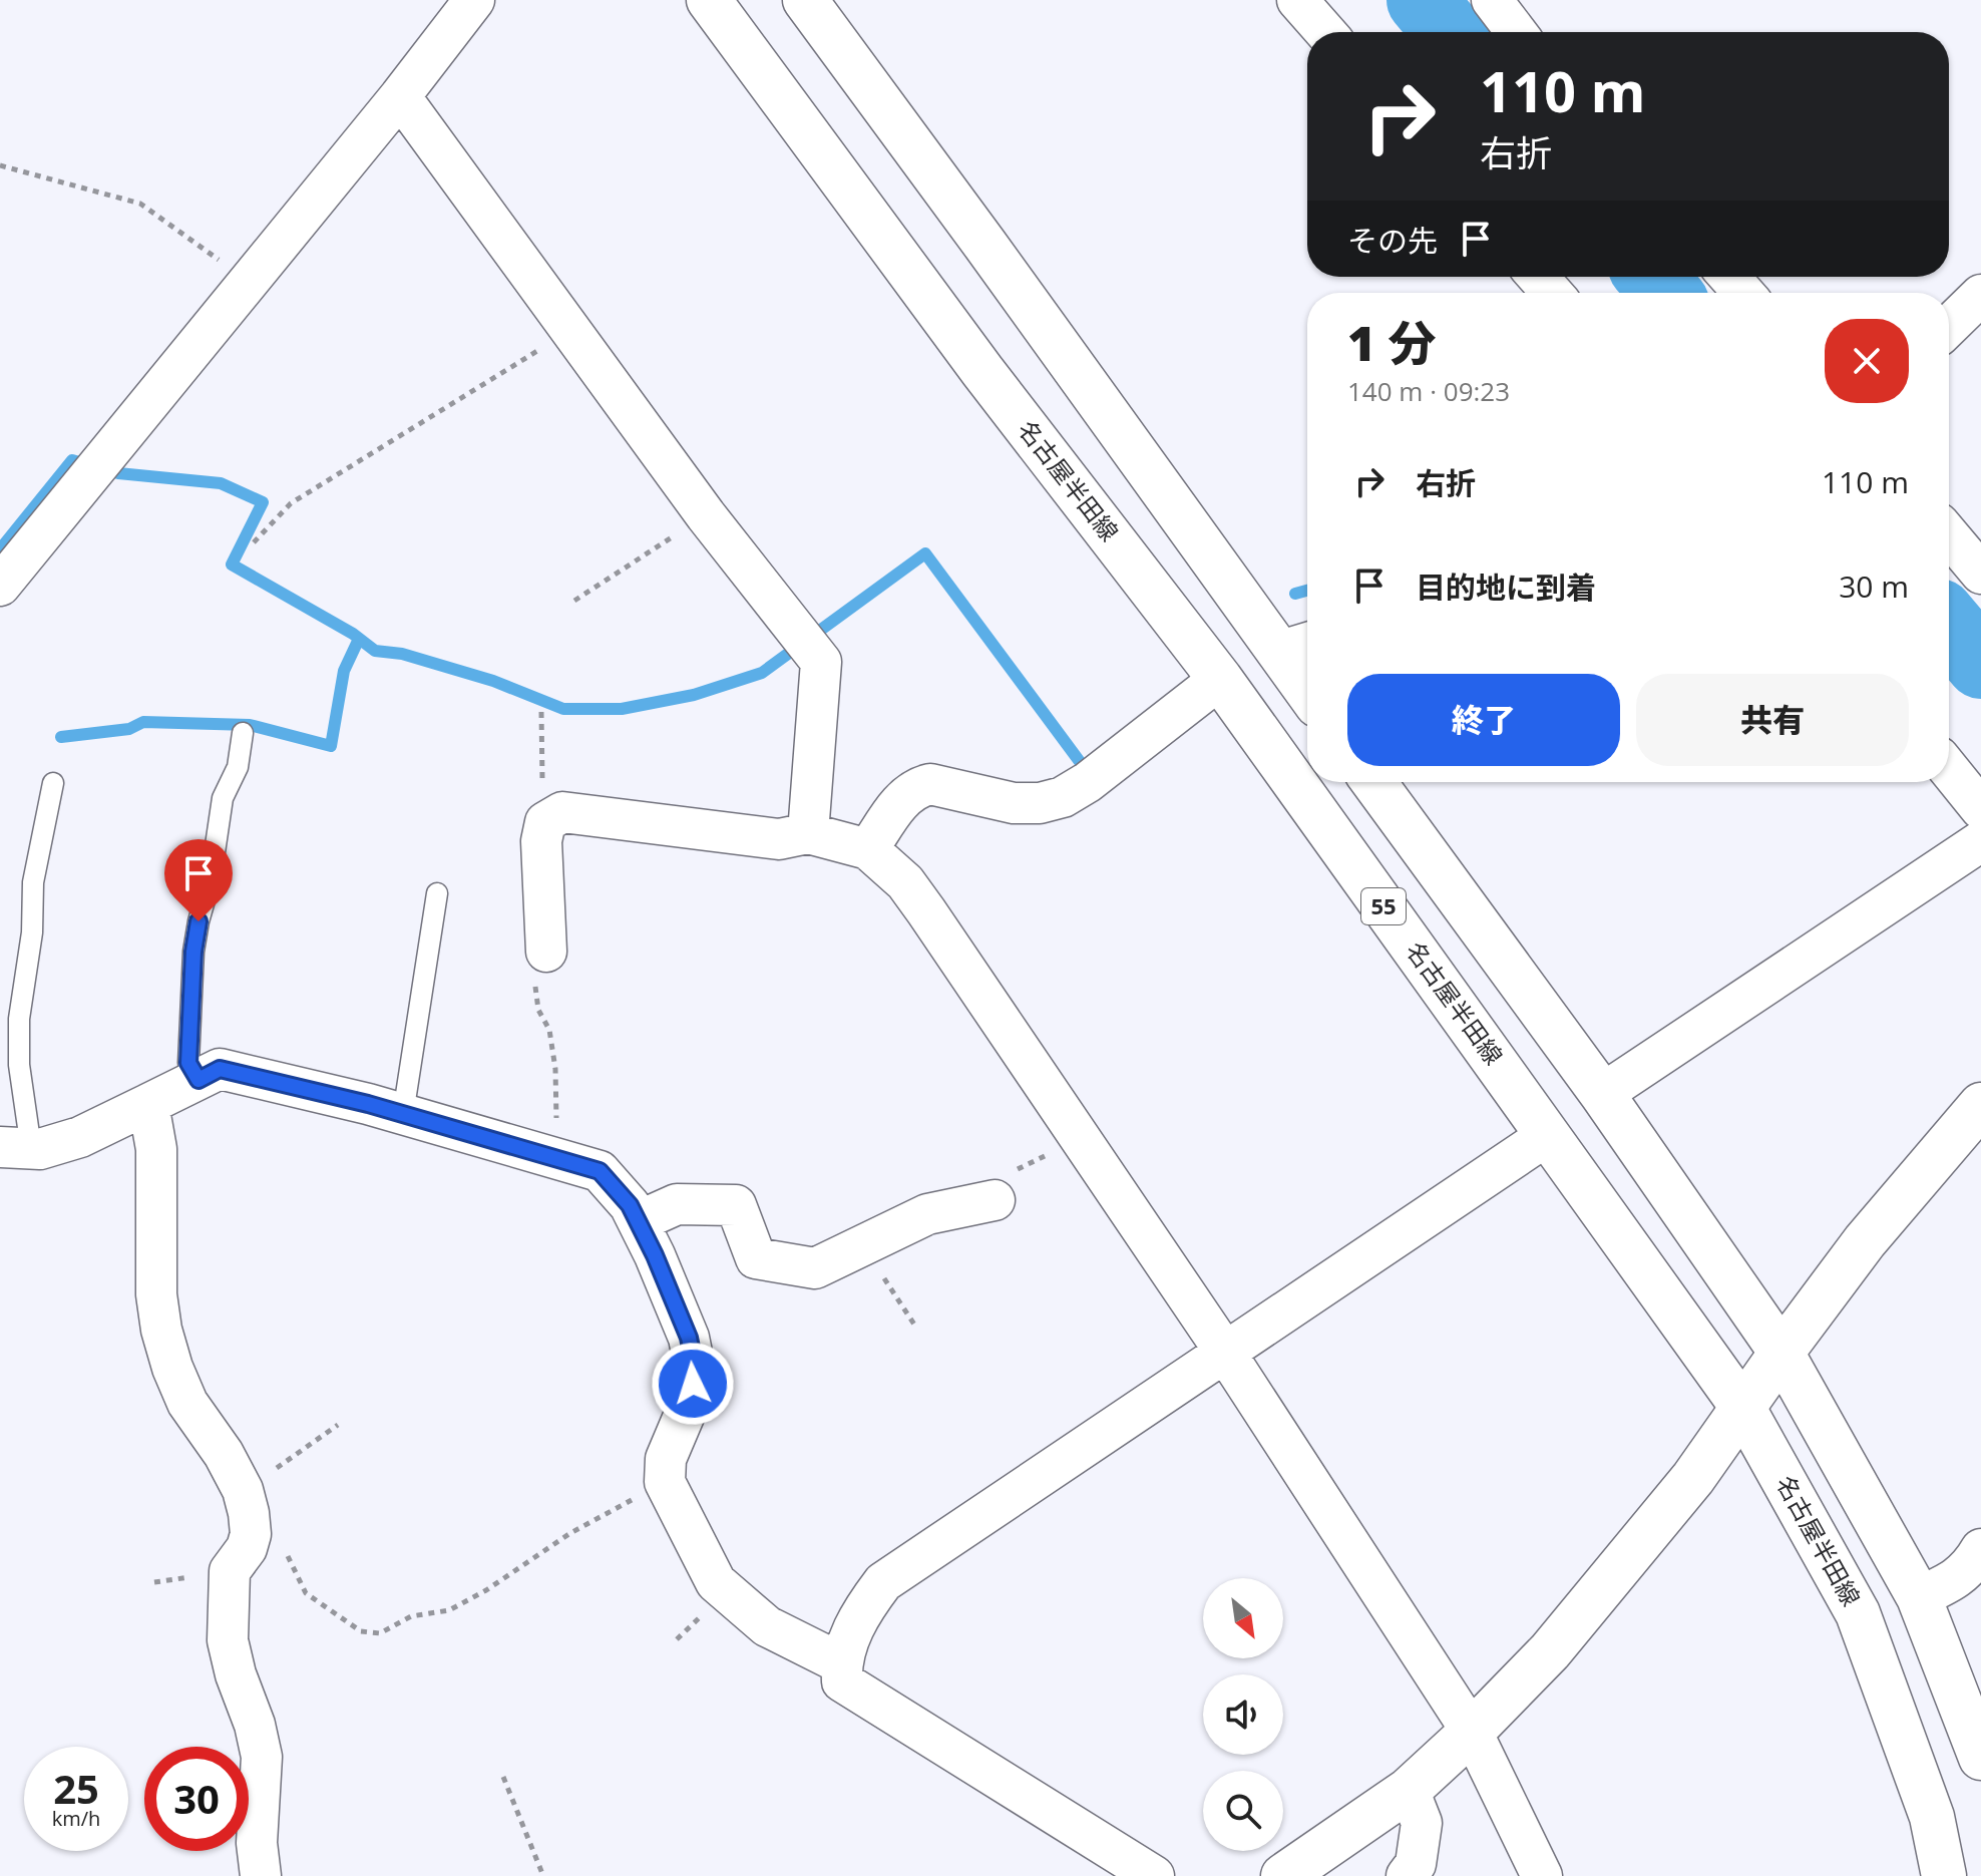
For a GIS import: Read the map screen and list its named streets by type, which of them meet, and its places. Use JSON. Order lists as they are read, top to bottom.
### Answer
{
  "streets": {
    "main road": ["名古屋半田線", "55"]
  },
  "north": "bottom right",
  "page": {
    "turn": ["110 m", "右折"],
    "then": "その先",
    "heading": ["1 分", "140 m · 09:23"],
    "list": [
      {
        "name": "右折",
        "value": "110 m"
      },
      {
        "name": "目的地に到着",
        "value": "30 m"
      }
    ],
    "buttons": ["終了", "共有"],
    "speed": "25 km/h",
    "limit": "30"
  }
}
